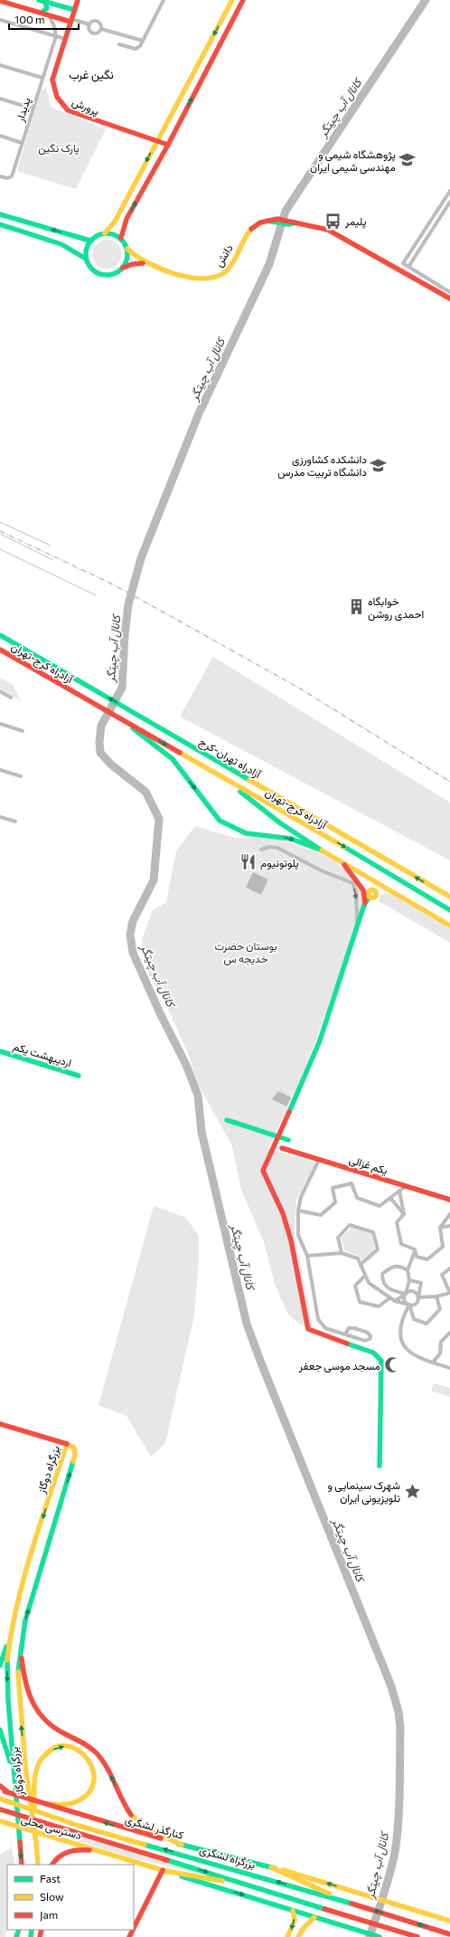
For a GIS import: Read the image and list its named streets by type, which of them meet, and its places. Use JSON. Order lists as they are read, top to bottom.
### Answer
{
  "streets": {
    "main road": [
      "پرورش",
      "دانش",
      "آزادراه کرج-تهران",
      "آزادراه تهران-کرج",
      "اردیبهشت یکم",
      "یکم غزالی",
      "بزرگراه دوگاز",
      "دسترسی محلی",
      "کنارگذر لشگری",
      "بزرگراه لشگری"
    ],
    "street": ["پدیدار"]
  },
  "districts": ["نگین غرب"],
  "water": ["کانال آب چیتگر"],
  "parks": ["پارک نگین", "بوستان حضرت خدیجه س"],
  "places": {
    "school or university": ["پژوهشگاه شیمی و مهندسی شیمی ایران", "دانشکده کشاورزی دانشگاه تربیت مدرس"],
    "bus stop": ["پلیمر"],
    "building": ["خوابگاه احمدی روشن"],
    "restaurant": ["پلوتونیوم"],
    "mosque": ["مسجد موسی جعفر"],
    "place": ["شهرک سینمایی و تلویزیونی ایران"]
  },
  "legend": ["Fast", "Slow", "Jam"],
  "scale_bar": "100 m"
}
